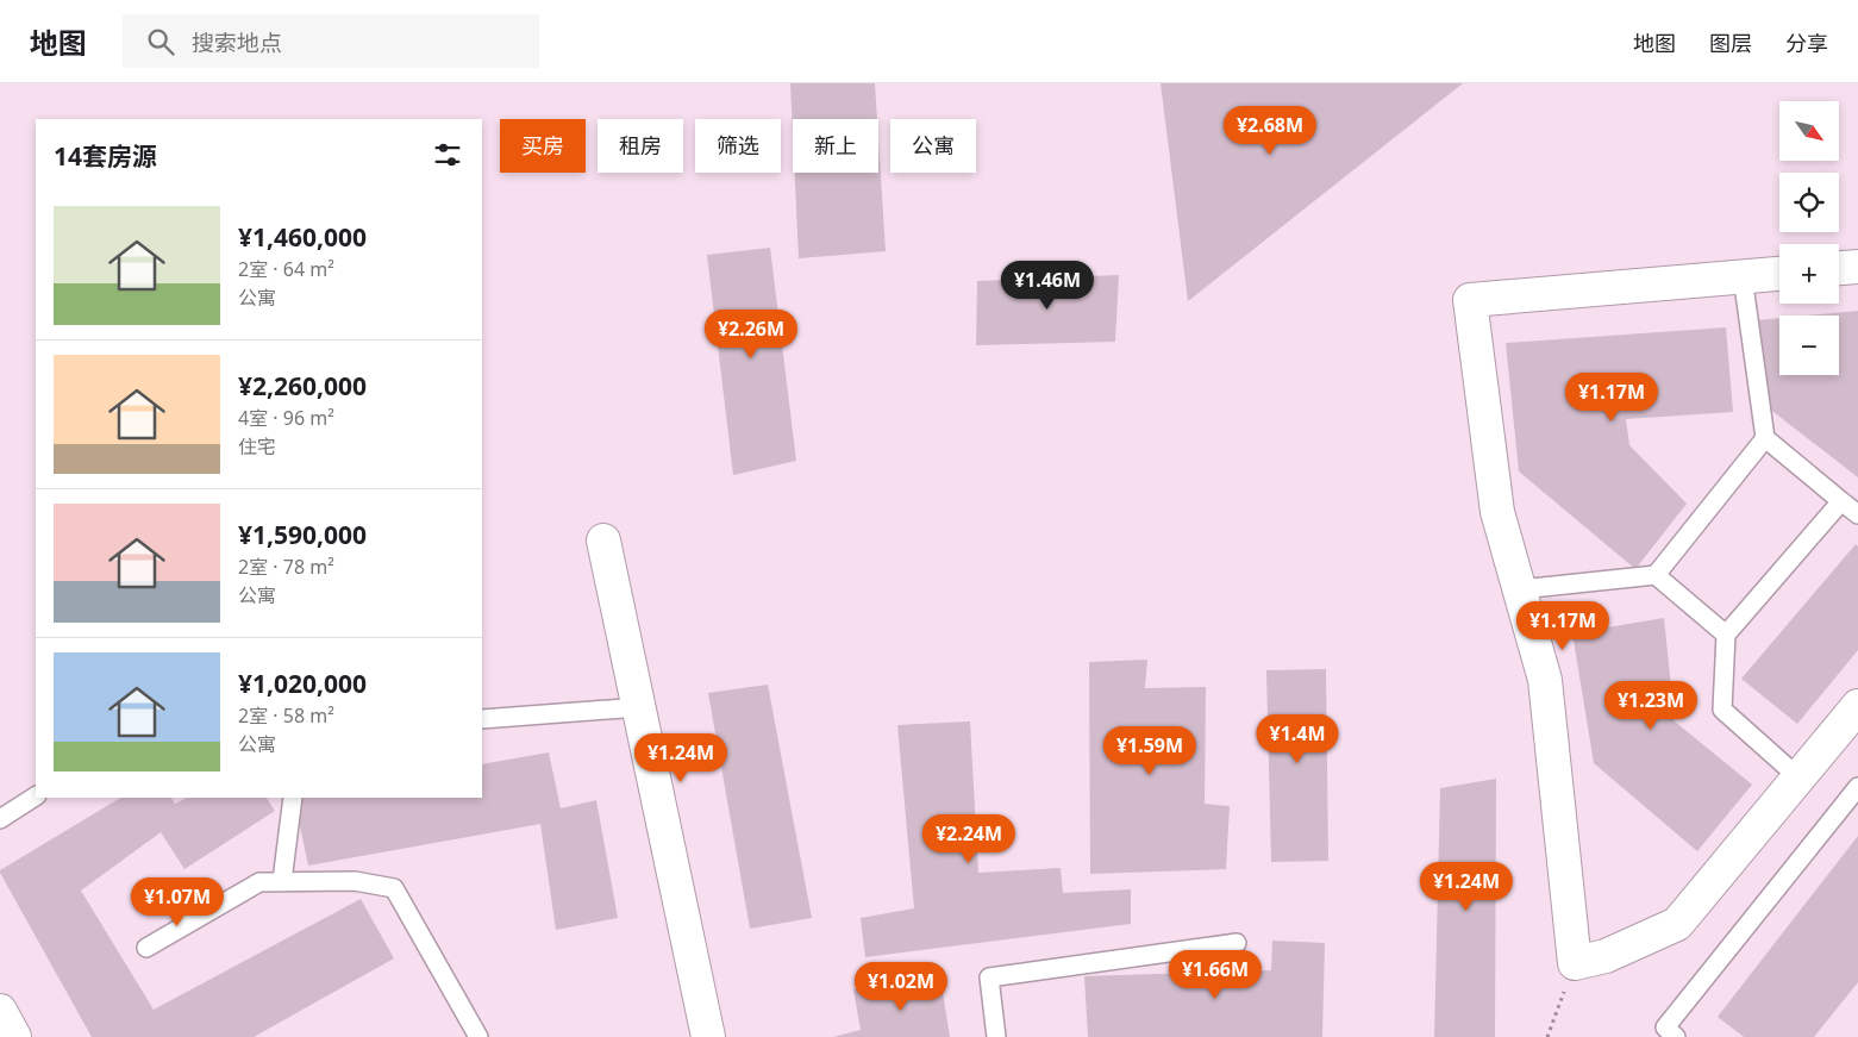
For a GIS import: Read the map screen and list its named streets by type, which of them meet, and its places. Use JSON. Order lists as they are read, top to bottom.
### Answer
{
  "north": "bottom right",
  "page": {
    "header": "地图",
    "search": "搜索地点",
    "nav": ["地图", "图层", "分享"],
    "map_buttons": ["+", "−"],
    "price": [
      "¥2.68M",
      "¥1.46M",
      "¥2.26M",
      "¥1.17M",
      "¥1.17M",
      "¥1.23M",
      "¥1.4M",
      "¥1.59M",
      "¥1.24M",
      "¥2.24M",
      "¥1.24M",
      "¥1.07M",
      "¥1.66M",
      "¥1.02M"
    ],
    "chip": [
      "买房",
      "租房",
      "筛选",
      "新上",
      "公寓"
    ],
    "heading": "14套房源",
    "list": [
      {
        "name": "¥1,460,000",
        "note": "2室 · 64 m² · 公寓"
      },
      {
        "name": "¥2,260,000",
        "note": "4室 · 96 m² · 住宅"
      },
      {
        "name": "¥1,590,000",
        "note": "2室 · 78 m² · 公寓"
      },
      {
        "name": "¥1,020,000",
        "note": "2室 · 58 m² · 公寓"
      }
    ]
  }
}
